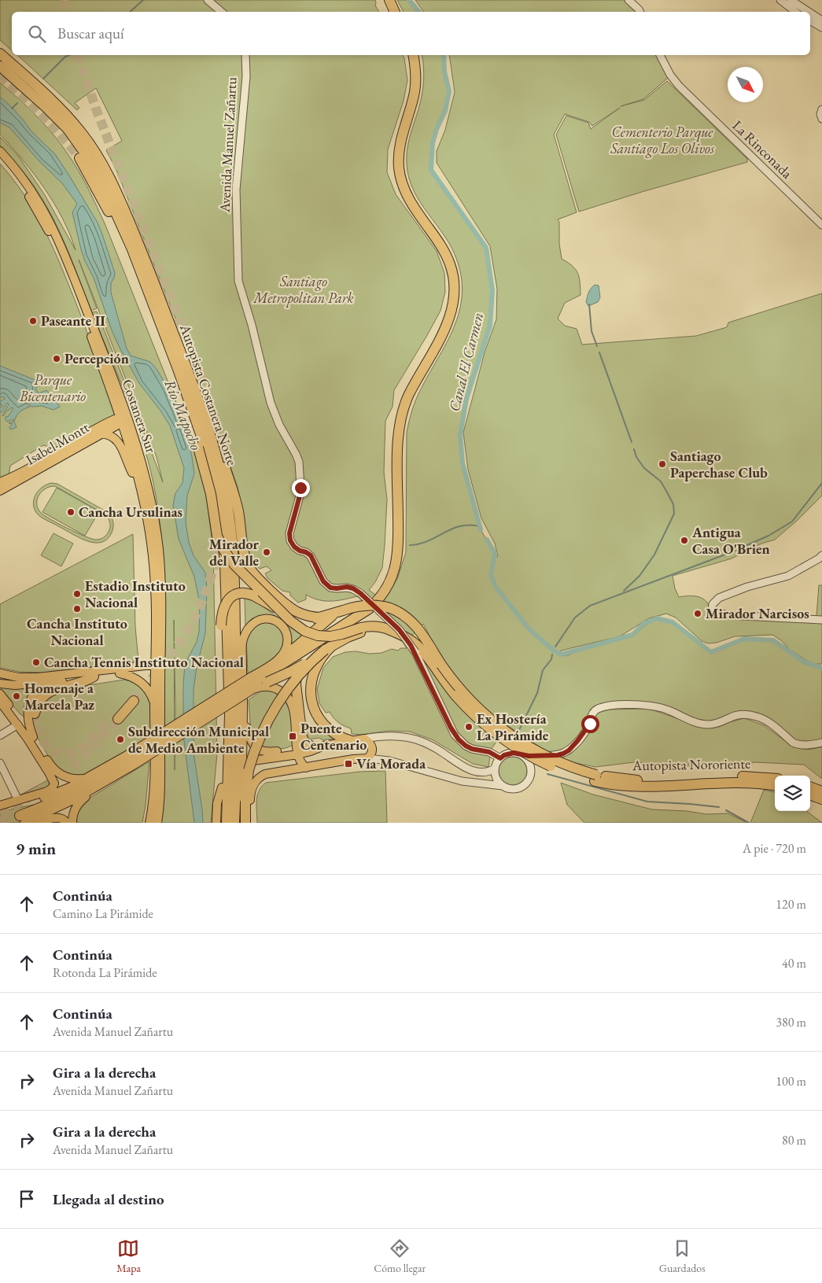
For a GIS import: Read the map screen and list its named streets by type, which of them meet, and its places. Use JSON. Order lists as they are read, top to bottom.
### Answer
{
  "streets": {
    "highway": ["Autopista Costanera Norte", "Autopista Nororiente"],
    "main road": ["Costanera Sur", "Isabel Montt"],
    "street": ["Avenida Manuel Zañartu", "La Rinconada"]
  },
  "crossings": [
    ["Costanera Sur", "Isabel Montt"]
  ],
  "water": ["Canal El Carmen", "Río Mapocho"],
  "parks": ["Cementerio Parque Santiago Los Olivos", "Santiago Metropolitan Park", "Parque Bicentenario"],
  "places": {
    "other": [
      "Paseante II",
      "Percepción",
      "Santiago Paperchase Club",
      "Cancha Ursulinas",
      "Antigua Casa O'Brien",
      "Mirador del Valle",
      "Estadio Instituto Nacional",
      "Cancha Instituto Nacional",
      "Mirador Narcisos",
      "Cancha Tennis Instituto Nacional",
      "Homenaje a Marcela Paz",
      "Ex Hostería La Pirámide",
      "Subdirección Municipal de Medio Ambiente"
    ],
    "transit": ["Puente Centenario", "Vía Morada"]
  },
  "north": "bottom right",
  "page": {
    "search": "Buscar aquí",
    "heading": ["9 min", "A pie · 720 m"],
    "list": [
      ["Continúa", "Camino La Pirámide", "120 m"],
      ["Continúa", "Rotonda La Pirámide", "40 m"],
      ["Continúa", "Avenida Manuel Zañartu", "380 m"],
      ["Gira a la derecha", "Avenida Manuel Zañartu", "100 m"],
      ["Gira a la derecha", "Avenida Manuel Zañartu", "80 m"],
      "Llegada al destino"
    ],
    "nav": ["Mapa", "Cómo llegar", "Guardados"]
  }
}
